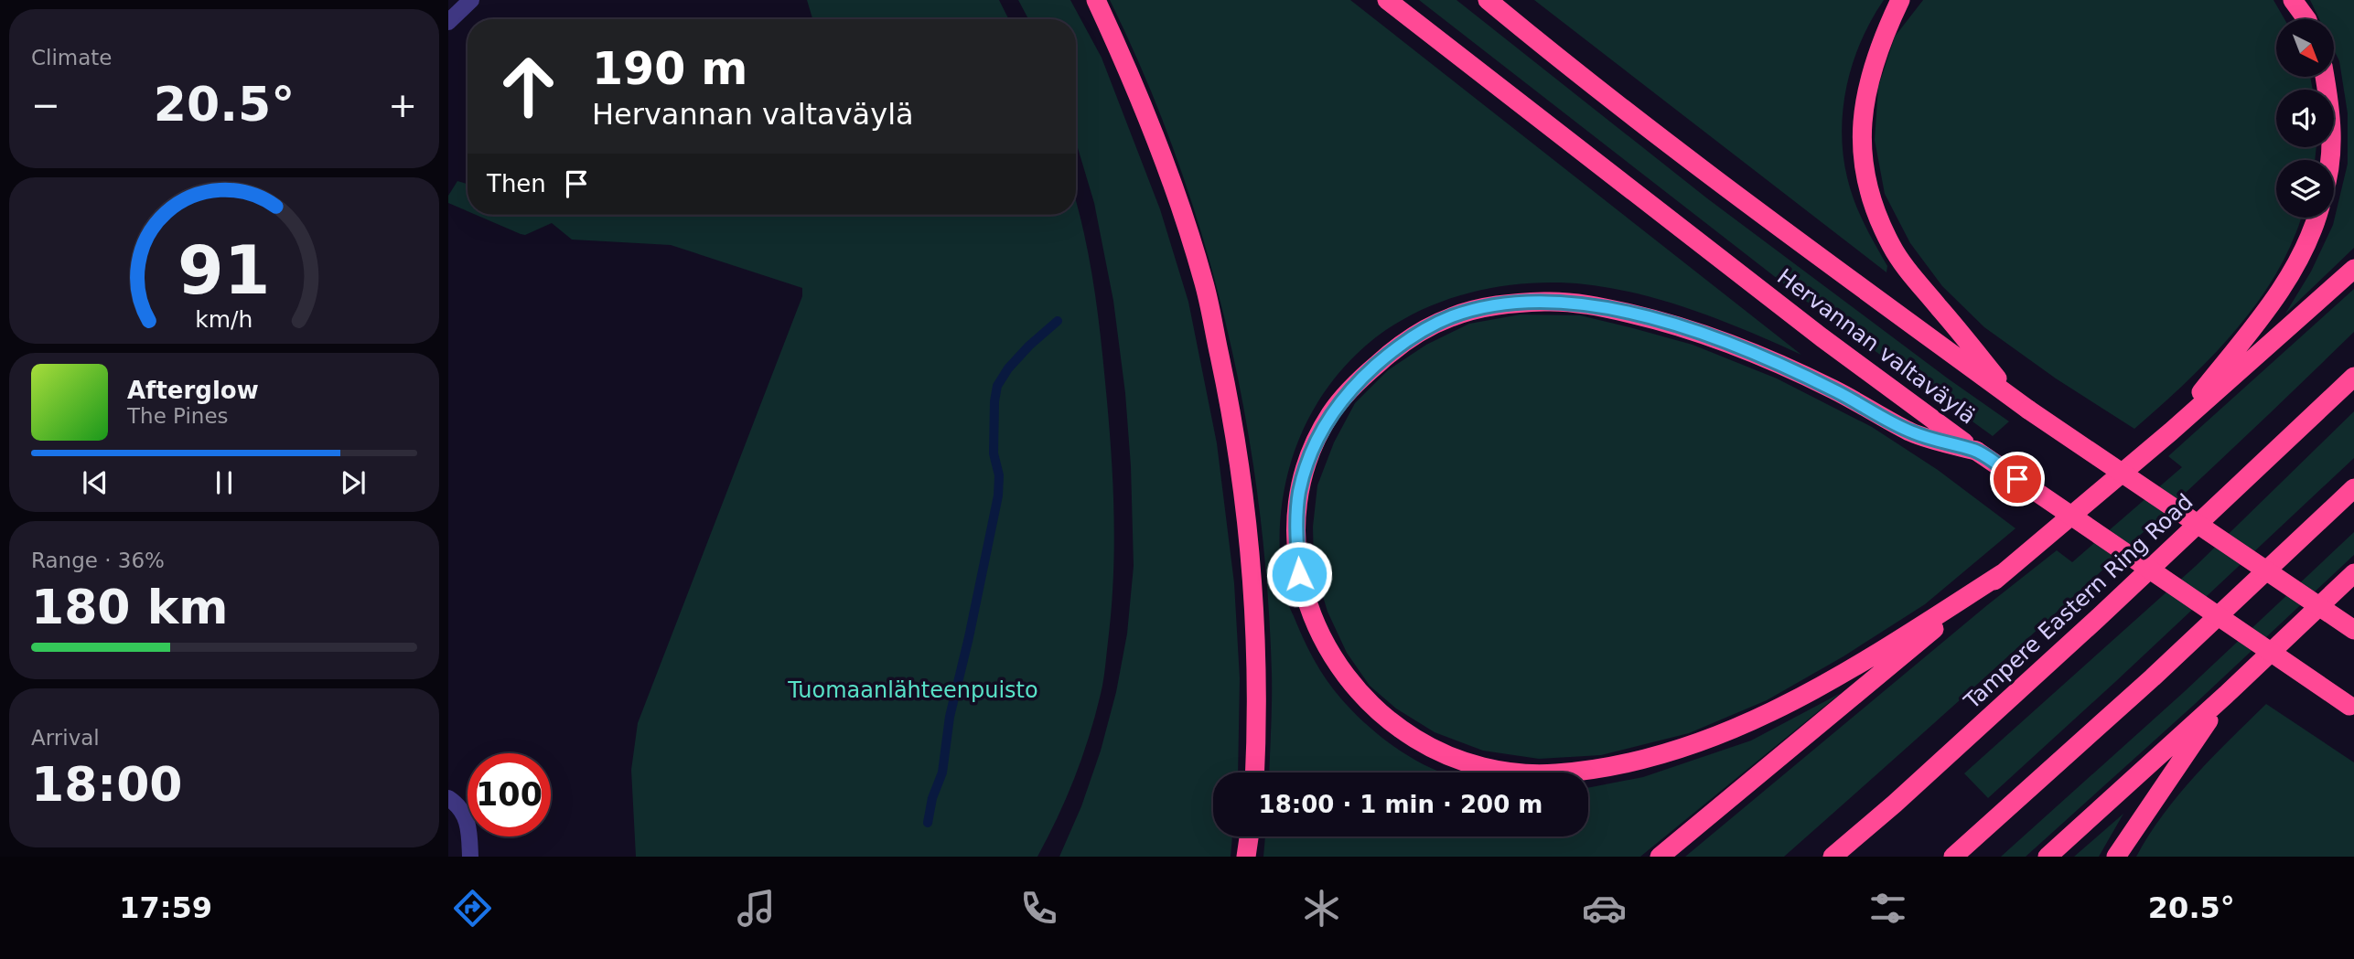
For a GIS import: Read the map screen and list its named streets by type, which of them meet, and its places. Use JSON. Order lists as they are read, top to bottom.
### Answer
{
  "streets": {
    "highway": ["Hervannan valtaväylä", "Tampere Eastern Ring Road"]
  },
  "parks": ["Tuomaanlähteenpuisto"],
  "north": "bottom right",
  "page": {
    "tile": [
      "Climate",
      ["Range · 36%", "180 km"],
      ["Arrival", "18:00"]
    ],
    "turn": ["190 m", "Hervannan valtaväylä"],
    "heat": ["−", "20.5°", "+"],
    "then": "Then",
    "song": ["Afterglow", "The Pines"],
    "limit": "100",
    "trip": "18:00 · 1 min · 200 m",
    "tabs": ["17:59", "20.5°"],
    "gauge": ["91", "km/h"]
  }
}
